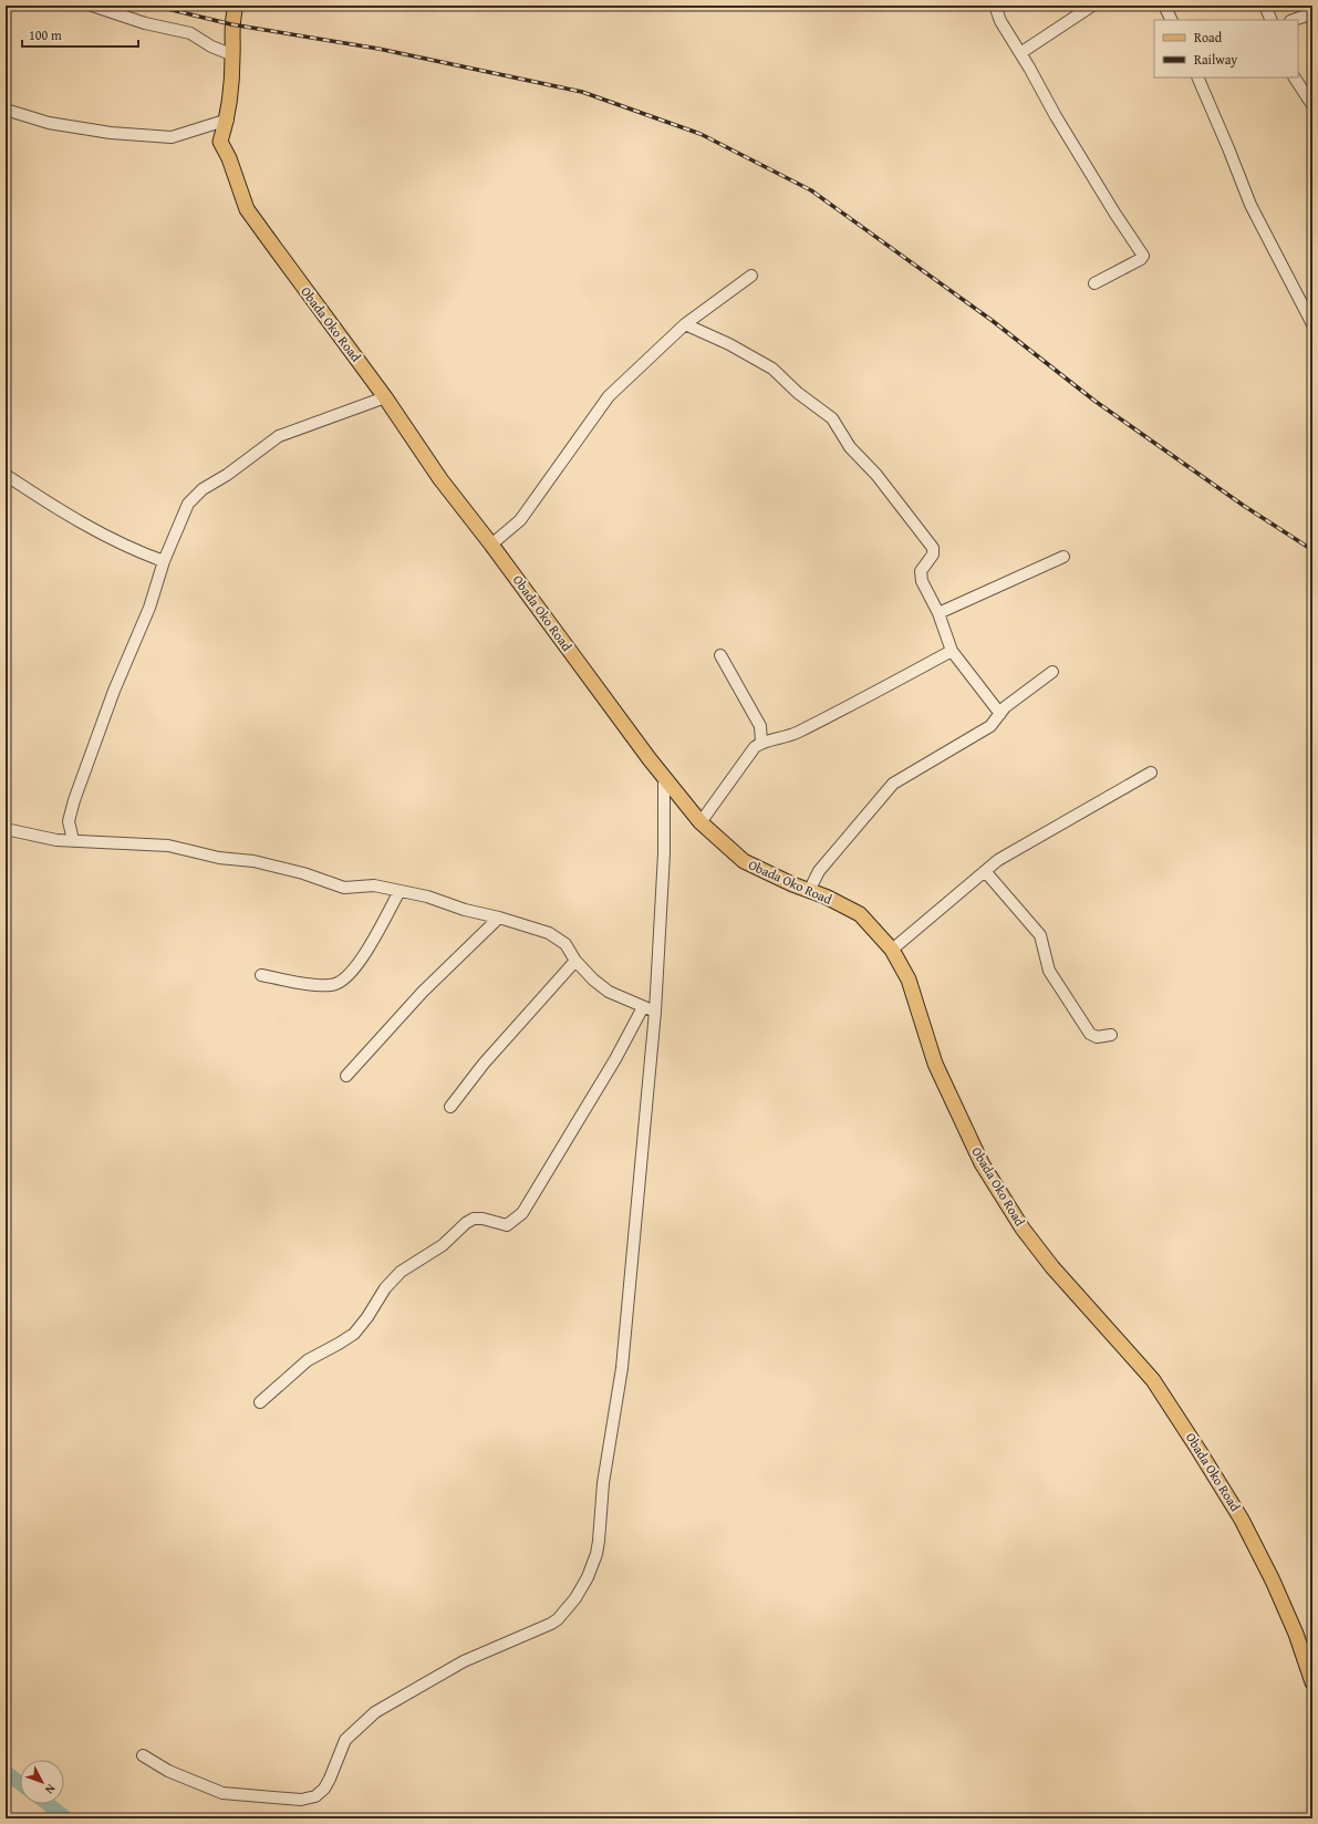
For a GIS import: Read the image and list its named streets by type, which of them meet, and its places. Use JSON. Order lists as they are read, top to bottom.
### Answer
{
  "streets": {
    "main road": ["Obada Oko Road"]
  },
  "legend": ["Road", "Railway"],
  "scale_bar": "100 m",
  "north": "bottom right"
}
